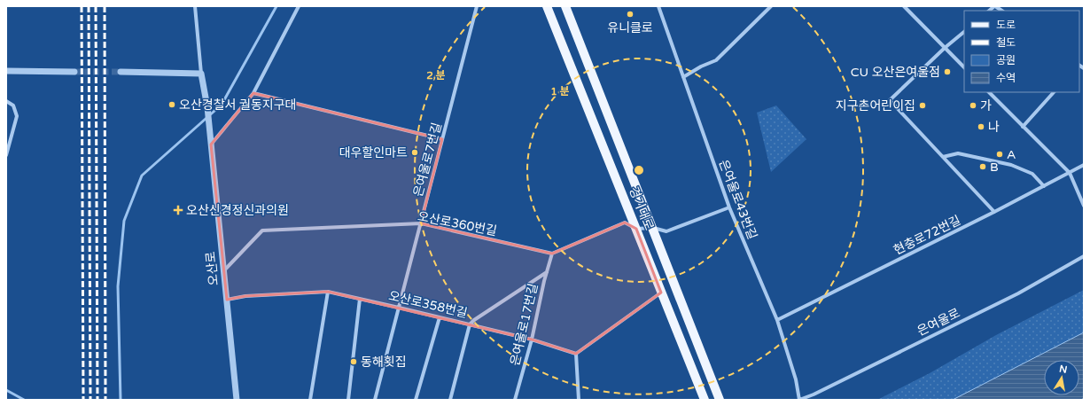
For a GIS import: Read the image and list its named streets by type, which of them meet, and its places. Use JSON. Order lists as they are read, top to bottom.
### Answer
{
  "streets": {
    "main road": ["경기대로"],
    "street": [
      "은여울로7번길",
      "은여울로43번길",
      "오산로360번길",
      "현충로72번길",
      "오산로",
      "오산로358번길",
      "은여울로",
      "은여울로17번길"
    ]
  },
  "crossings": [
    ["은여울로7번길", "오산로360번길"],
    ["은여울로7번길", "오산로358번길"],
    ["은여울로43번길", "현충로72번길"],
    ["은여울로43번길", "은여울로"],
    ["오산로360번길", "오산로"],
    ["오산로360번길", "은여울로17번길"],
    ["오산로", "오산로358번길"],
    ["오산로358번길", "은여울로17번길"]
  ],
  "places": {
    "other": [
      "유니클로",
      "CU 오산은여울점",
      "오산경찰서 궐동지구대",
      "지구촌어린이집",
      "가",
      "나",
      "대우할인마트",
      "A",
      "B",
      "동해횟집"
    ],
    "health": ["오산신경정신과의원"]
  },
  "legend": [
    "도로",
    "철도",
    "공원",
    "수역"
  ],
  "north": "top",
  "rings": ["2 분", "1 분"]
}
